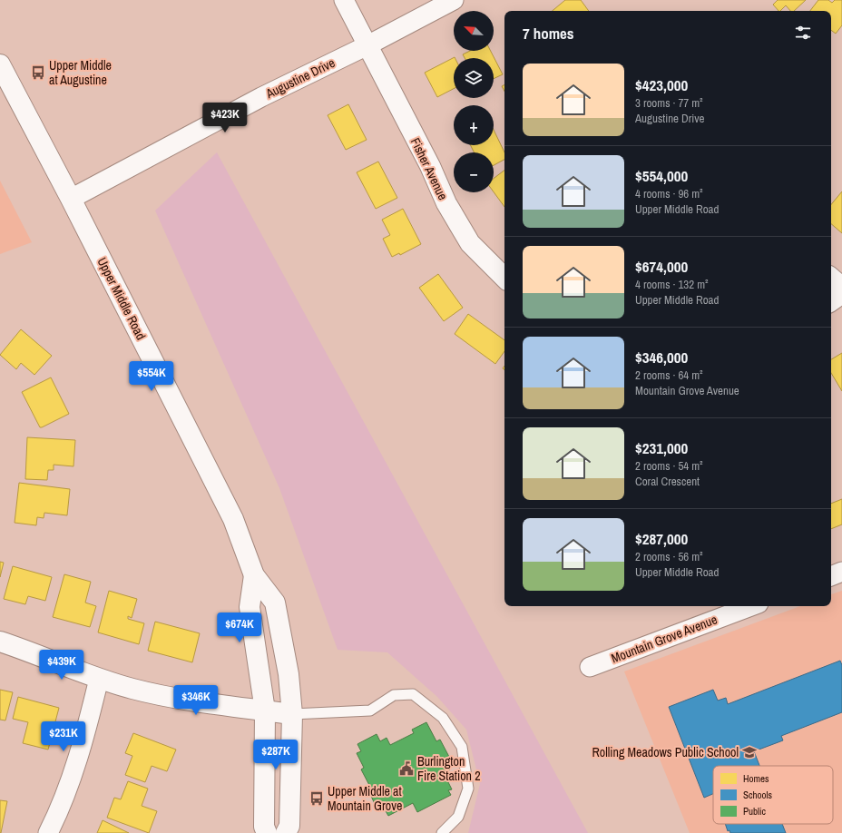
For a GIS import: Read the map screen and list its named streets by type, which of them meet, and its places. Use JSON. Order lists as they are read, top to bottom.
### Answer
{
  "streets": {
    "main road": ["Fisher Avenue", "Upper Middle Road"],
    "street": ["Augustine Drive", "Mountain Grove Avenue"]
  },
  "crossings": [
    ["Augustine Drive", "Fisher Avenue"],
    ["Augustine Drive", "Upper Middle Road"]
  ],
  "places": {
    "bus stop": ["Upper Middle at Augustine", "Upper Middle at Mountain Grove"],
    "school or university": ["Rolling Meadows Public School"],
    "public building": ["Burlington Fire Station 2"]
  },
  "legend": ["Homes", "Schools", "Public"],
  "north": "top left",
  "page": {
    "map_buttons": ["+", "−"],
    "heading": "7 homes",
    "list": [
      {
        "name": "$423,000",
        "note": "3 rooms · 77 m² · Augustine Drive"
      },
      {
        "name": "$554,000",
        "note": "4 rooms · 96 m² · Upper Middle Road"
      },
      {
        "name": "$674,000",
        "note": "4 rooms · 132 m² · Upper Middle Road"
      },
      {
        "name": "$346,000",
        "note": "2 rooms · 64 m² · Mountain Grove Avenue"
      },
      {
        "name": "$231,000",
        "note": "2 rooms · 54 m² · Coral Crescent"
      },
      {
        "name": "$287,000",
        "note": "2 rooms · 56 m² · Upper Middle Road"
      }
    ],
    "price": [
      "$423K",
      "$554K",
      "$674K",
      "$439K",
      "$346K",
      "$231K",
      "$287K"
    ]
  }
}
